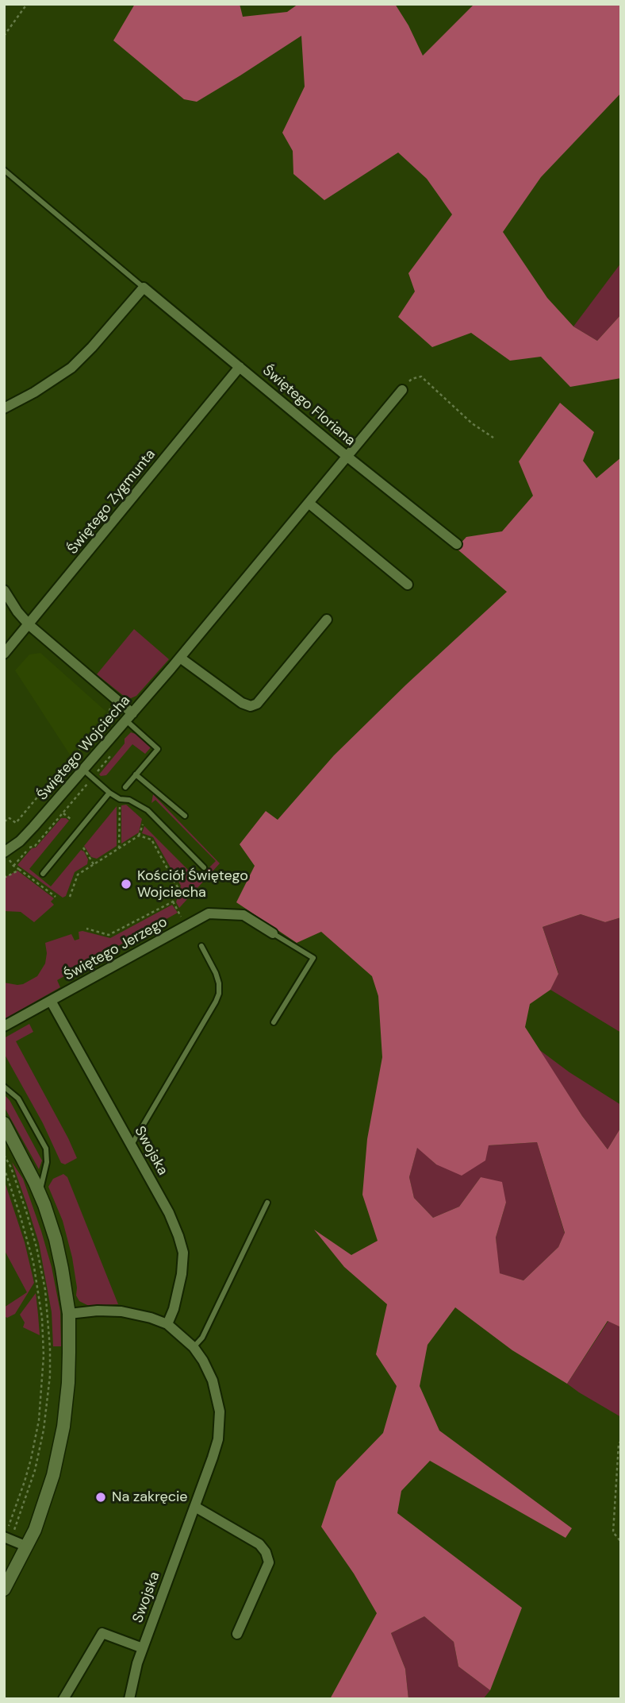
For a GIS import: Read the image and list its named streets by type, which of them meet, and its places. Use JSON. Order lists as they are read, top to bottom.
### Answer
{
  "streets": {
    "street": [
      "Świętego Floriana",
      "Świętego Zygmunta",
      "Świętego Wojciecha",
      "Świętego Jerzego",
      "Swojska"
    ]
  },
  "crossings": [
    ["Świętego Floriana", "Świętego Zygmunta"],
    ["Świętego Floriana", "Świętego Wojciecha"],
    ["Świętego Jerzego", "Swojska"]
  ],
  "places": ["Kościół Świętego Wojciecha", "Na zakręcie"]
}
